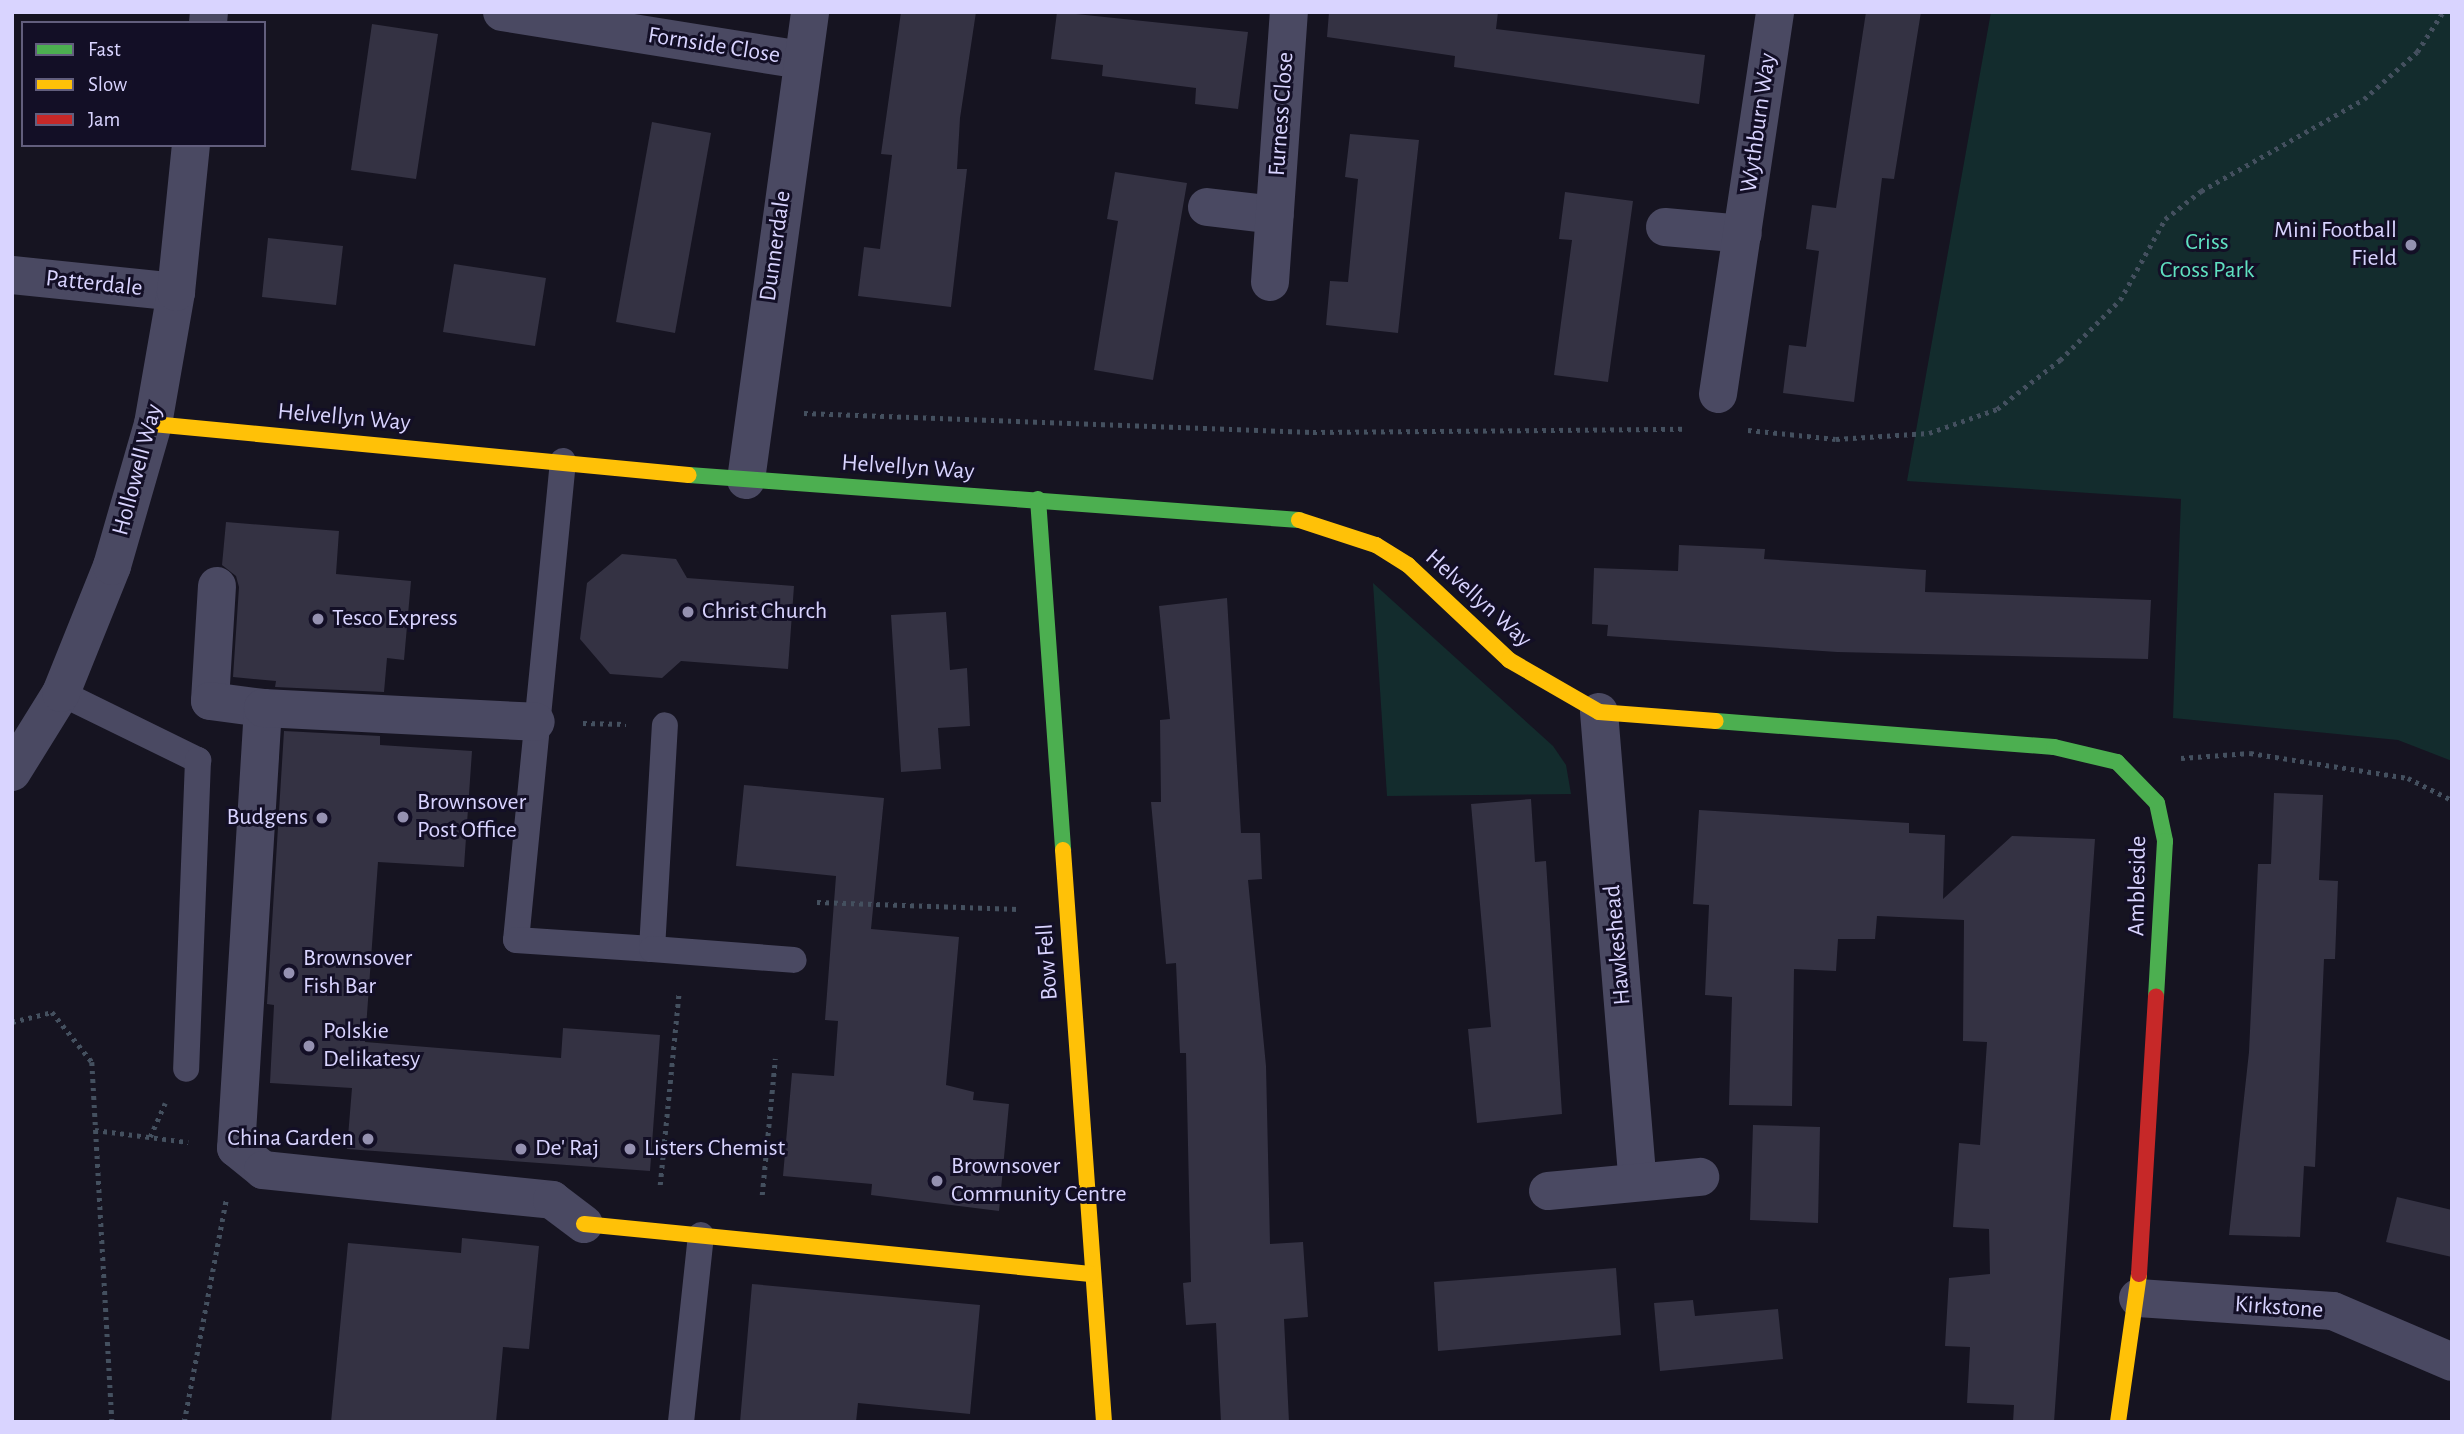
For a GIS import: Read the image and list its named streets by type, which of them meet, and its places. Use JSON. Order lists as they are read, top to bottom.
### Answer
{
  "streets": {
    "street": [
      "Fornside Close",
      "Furness Close",
      "Wythburn Way",
      "Dunnerdale",
      "Patterdale",
      "Helvellyn Way",
      "Hollowell Way",
      "Ambleside",
      "Hawkeshead",
      "Bow Fell",
      "Kirkstone"
    ]
  },
  "crossings": [
    ["Fornside Close", "Dunnerdale"],
    ["Dunnerdale", "Helvellyn Way"],
    ["Patterdale", "Hollowell Way"],
    ["Helvellyn Way", "Hollowell Way"],
    ["Helvellyn Way", "Hawkeshead"],
    ["Helvellyn Way", "Bow Fell"],
    ["Ambleside", "Kirkstone"]
  ],
  "parks": ["Criss Cross Park"],
  "places": [
    "Mini Football Field",
    "Christ Church",
    "Tesco Express",
    "Brownsover Post Office",
    "Budgens",
    "Brownsover Fish Bar",
    "Polskie Delikatesy",
    "China Garden",
    "De' Raj",
    "Listers Chemist",
    "Brownsover Community Centre"
  ],
  "legend": ["Fast", "Slow", "Jam"]
}
